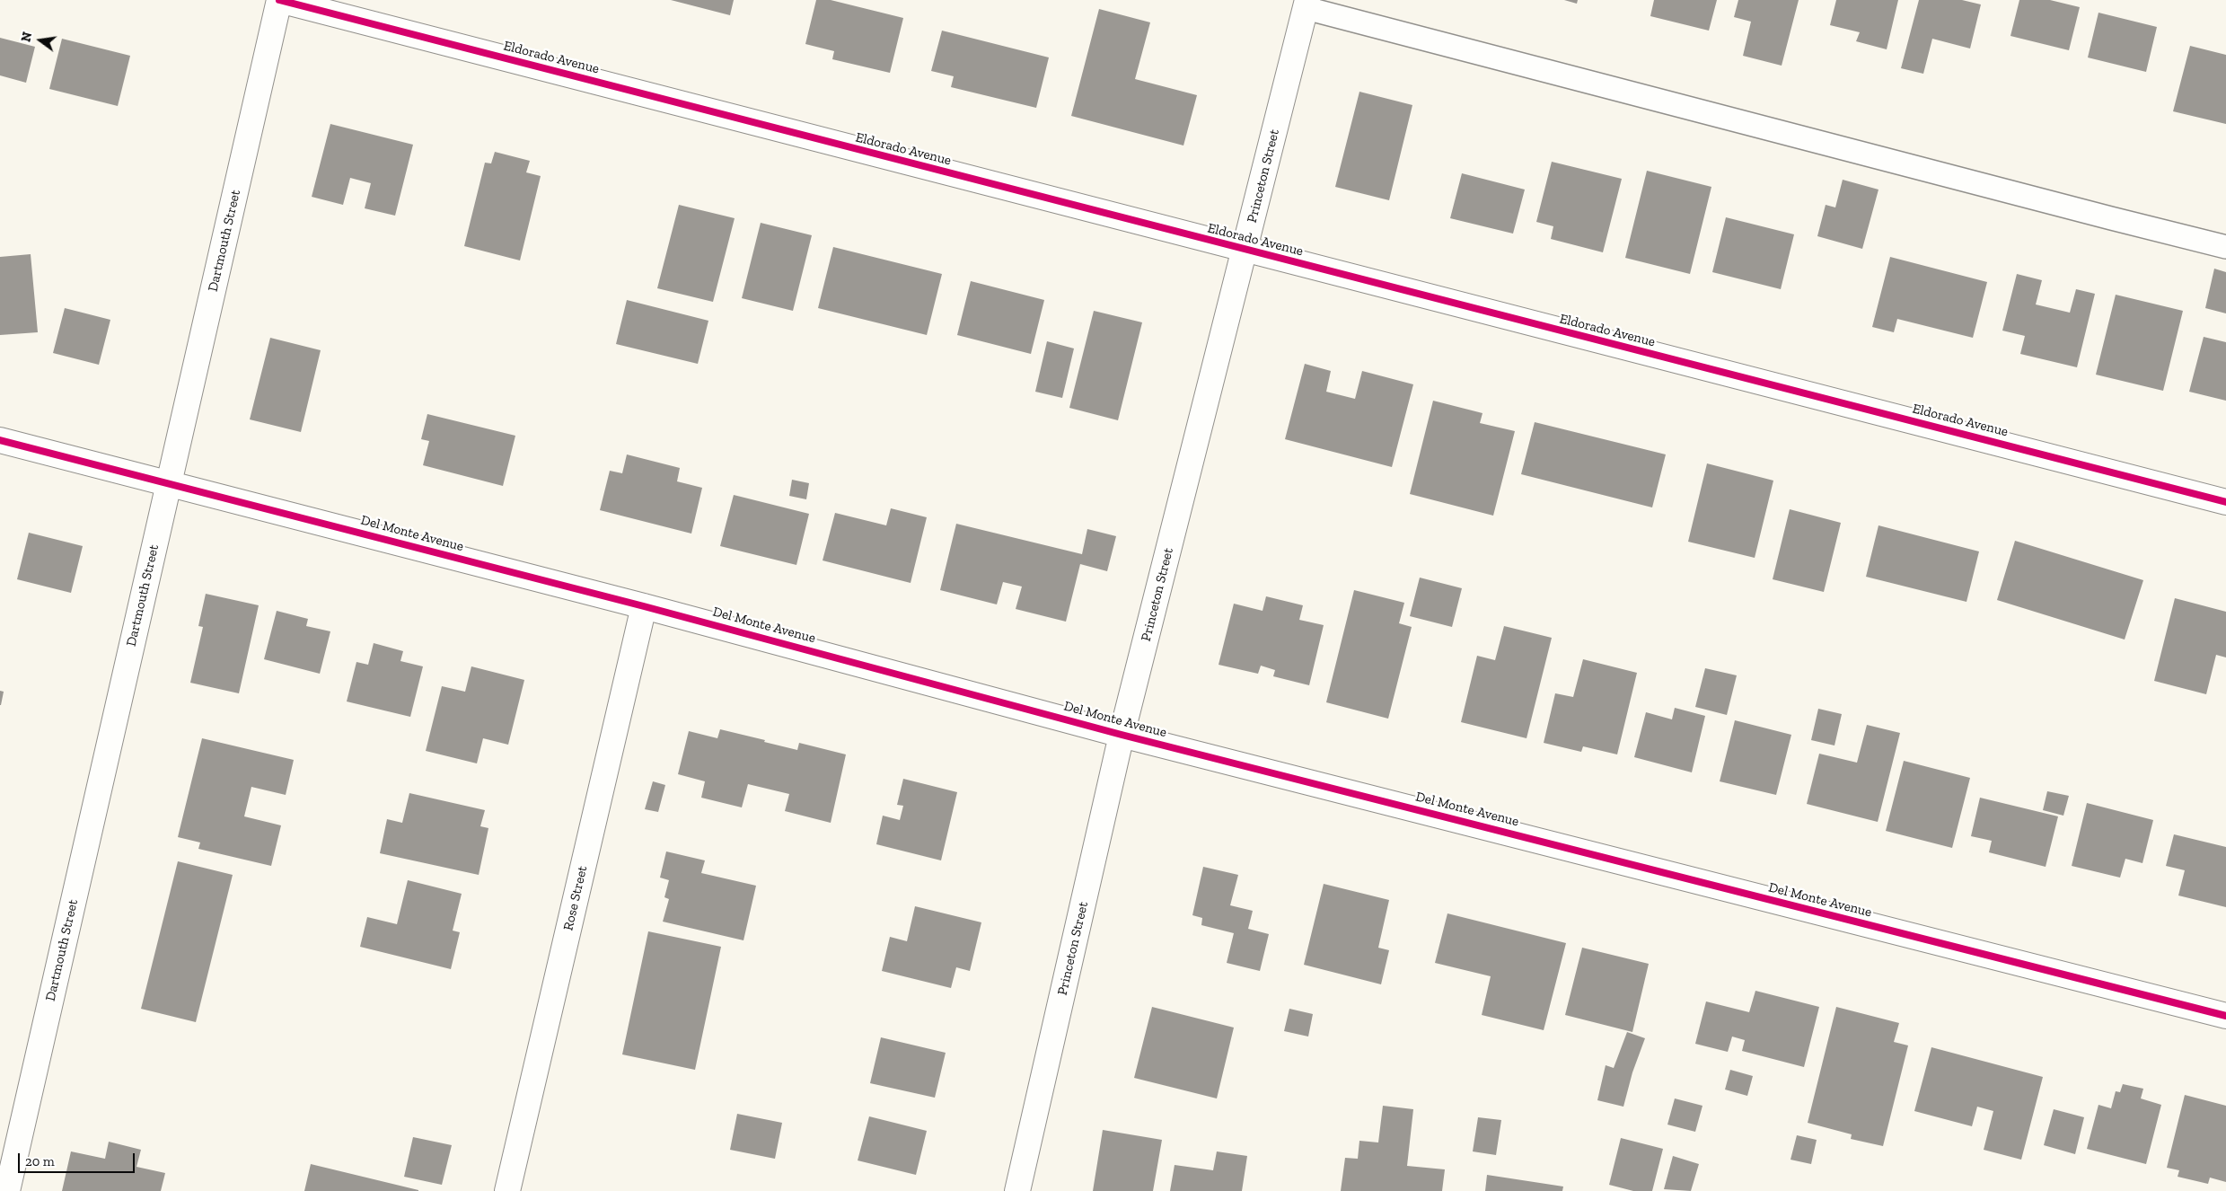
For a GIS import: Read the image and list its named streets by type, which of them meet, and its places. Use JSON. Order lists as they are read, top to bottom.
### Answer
{
  "streets": {
    "street": [
      "Eldorado Avenue",
      "Princeton Street",
      "Dartmouth Street",
      "Del Monte Avenue",
      "Rose Street"
    ]
  },
  "crossings": [
    ["Eldorado Avenue", "Princeton Street"],
    ["Eldorado Avenue", "Dartmouth Street"],
    ["Princeton Street", "Del Monte Avenue"],
    ["Dartmouth Street", "Del Monte Avenue"],
    ["Del Monte Avenue", "Rose Street"]
  ],
  "scale_bar": "20 m",
  "north": "left"
}
